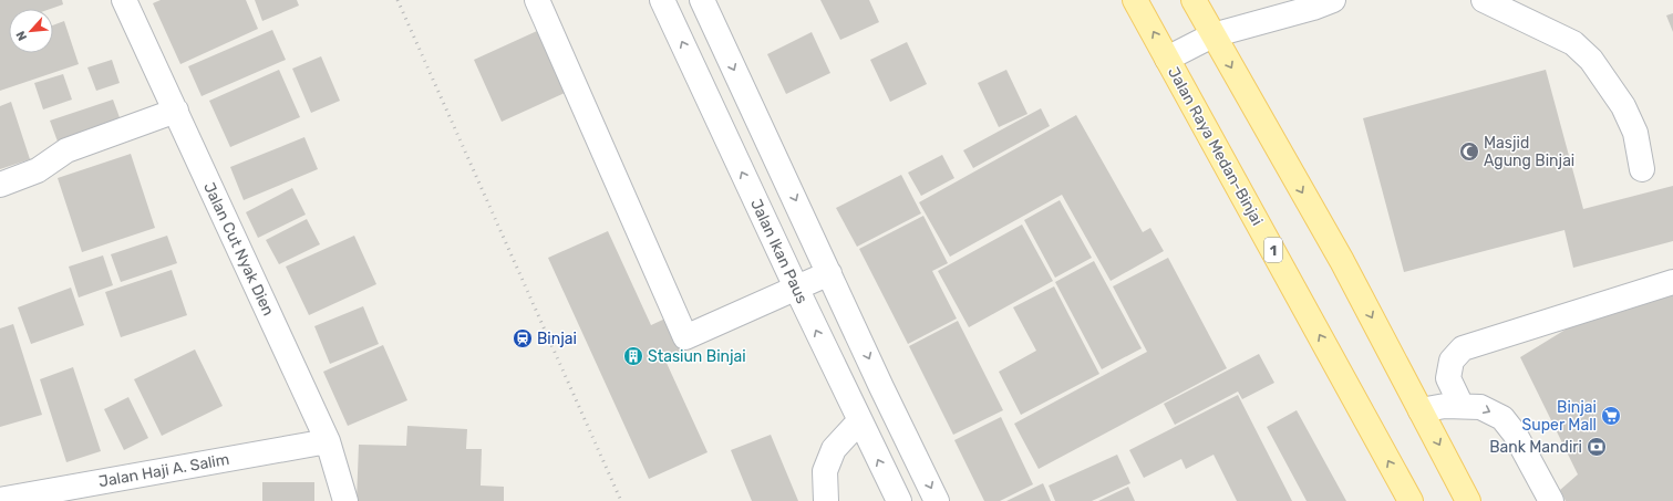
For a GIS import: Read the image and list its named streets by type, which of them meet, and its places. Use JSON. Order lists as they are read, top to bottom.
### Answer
{
  "streets": {
    "main road": ["Jalan Raya Medan-Binjai", "1"],
    "street": ["Jalan Cut Nyak Dien", "Jalan Ikan Paus", "Jalan Haji A. Salim"]
  },
  "crossings": [
    ["Jalan Cut Nyak Dien", "Jalan Haji A. Salim"]
  ],
  "places": {
    "mosque": ["Masjid Agung Binjai"],
    "station": ["Binjai"],
    "building": ["Stasiun Binjai"],
    "supermarket": ["Binjai Super Mall"],
    "bank": ["Bank Mandiri"]
  },
  "north": "bottom left"
}
